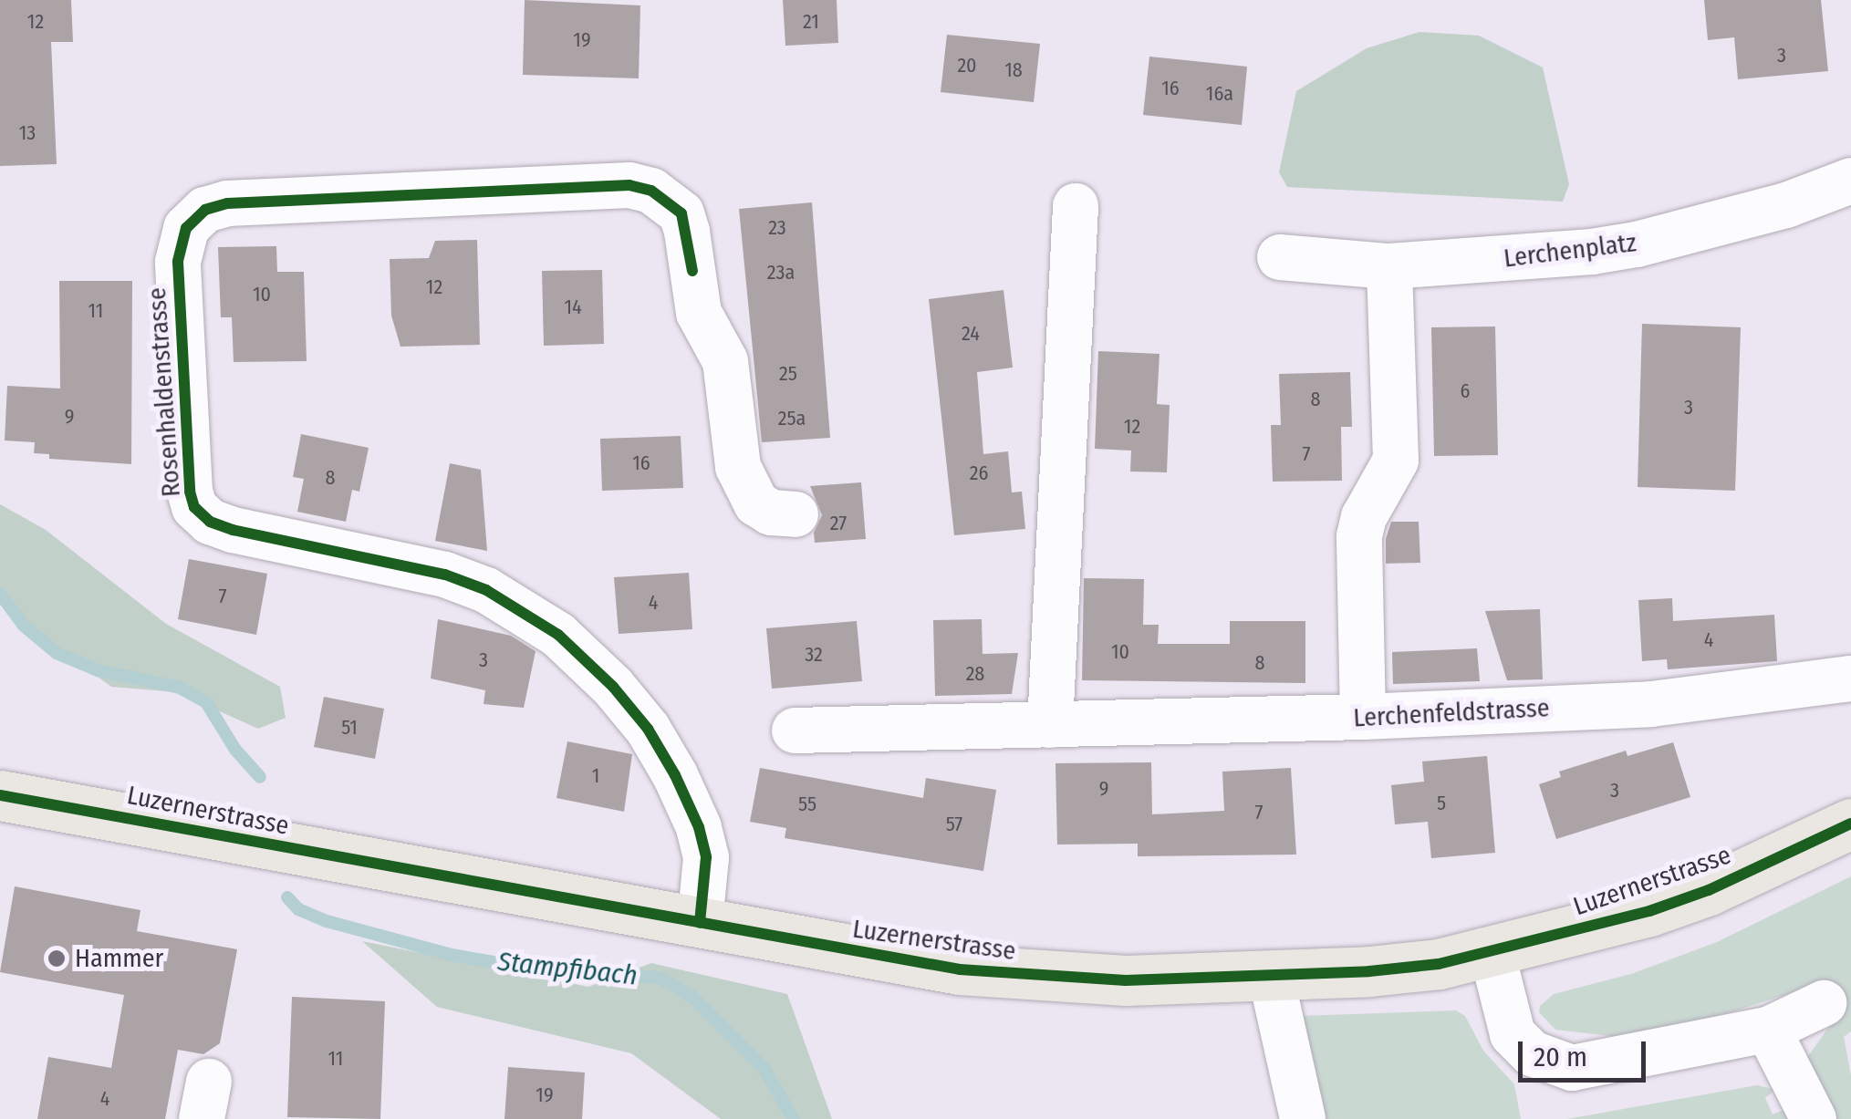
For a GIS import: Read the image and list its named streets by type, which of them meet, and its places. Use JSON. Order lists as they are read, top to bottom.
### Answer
{
  "streets": {
    "main road": ["Luzernerstrasse"],
    "street": ["Lerchenplatz", "Rosenhaldenstrasse", "Lerchenfeldstrasse"]
  },
  "crossings": [
    ["Rosenhaldenstrasse", "Luzernerstrasse"]
  ],
  "water": ["Stampfibach"],
  "places": ["Hammer"],
  "house_numbers": [
    "12",
    "21",
    "19",
    "3",
    "20",
    "18",
    "16",
    "16a",
    "13",
    "23",
    "23a",
    "12",
    "10",
    "14",
    "11",
    "24",
    "25",
    "6",
    "8",
    "3",
    "9",
    "25a",
    "12",
    "7",
    "16",
    "26",
    "8",
    "27",
    "7",
    "4",
    "4",
    "10",
    "32",
    "3",
    "8",
    "28",
    "51",
    "1",
    "9",
    "3",
    "5",
    "55",
    "7",
    "57",
    "11",
    "19",
    "4"
  ],
  "scale_bar": "20 m"
}
